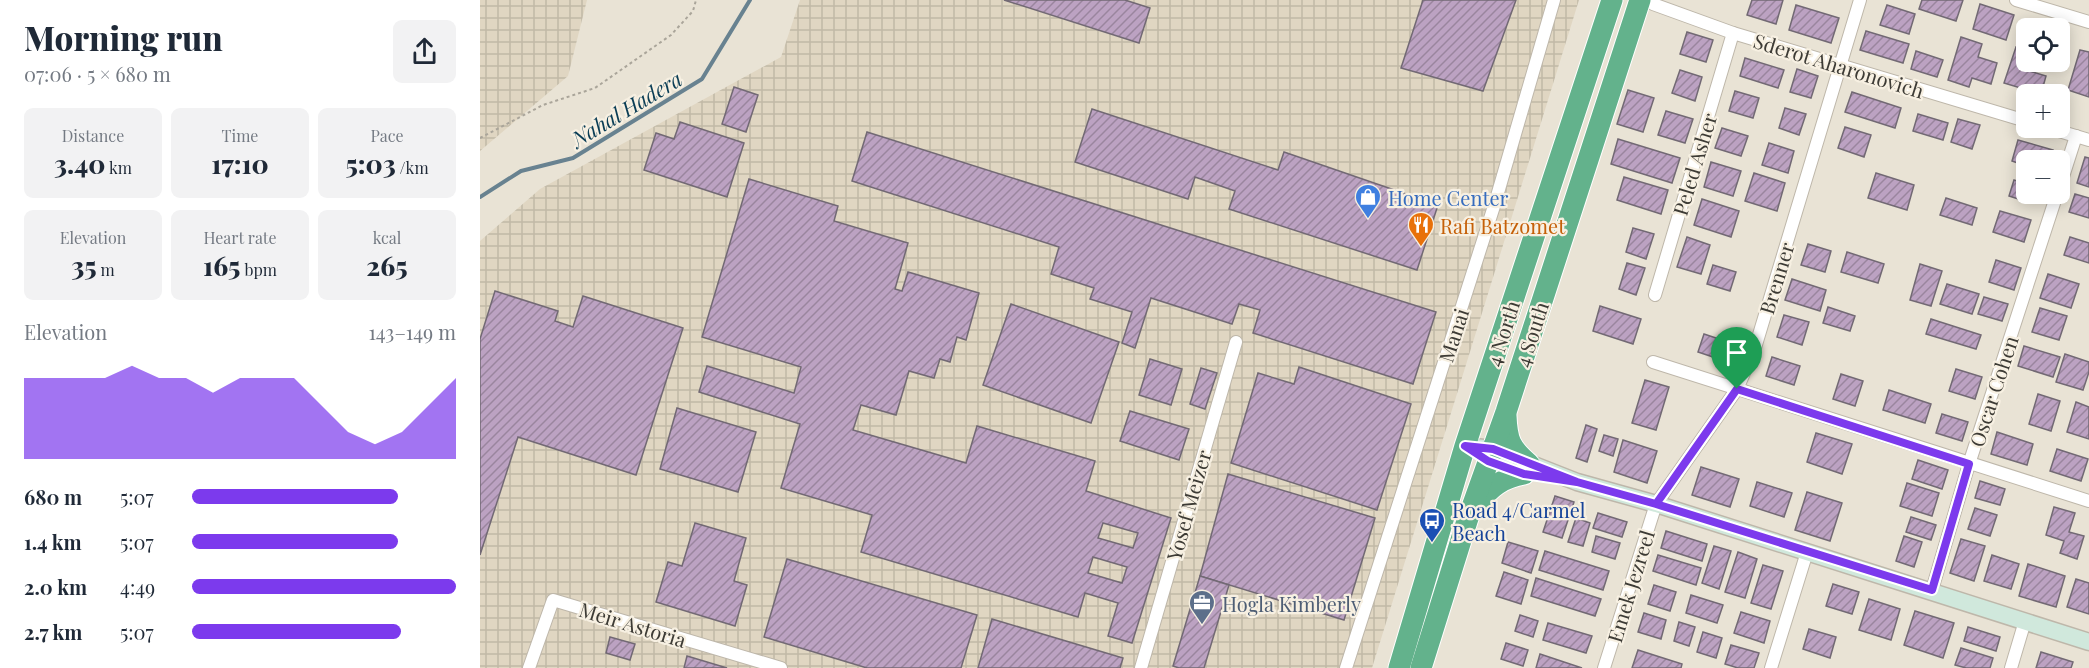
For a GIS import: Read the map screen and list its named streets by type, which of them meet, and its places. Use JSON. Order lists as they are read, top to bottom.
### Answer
{
  "streets": {
    "highway": ["4 North", "4 South"],
    "street": [
      "Sderot Aharonovich",
      "Peled Asher",
      "Brenner",
      "Manai",
      "Oscar Cohen",
      "Yosef Meizer",
      "Emek Jezreel",
      "Meir Astoria"
    ]
  },
  "crossings": [
    ["Sderot Aharonovich", "Peled Asher"],
    ["Sderot Aharonovich", "Brenner"],
    ["Sderot Aharonovich", "4 South"],
    ["Brenner", "Emek Jezreel"]
  ],
  "water": ["Nahal Hadera"],
  "places": {
    "shop": ["Home Center"],
    "restaurant": ["Rafi Batzomet"],
    "bus stop": ["Road 4/Carmel Beach"],
    "office": ["Hogla Kimberly"]
  },
  "page": {
    "heading": ["Morning run", "07:06 · 5 × 680 m"],
    "map_buttons": ["+", "−"],
    "stats": [
      ["Distance", "3.40 km"],
      ["Time", "17:10"],
      ["Pace", "5:03 /km"],
      ["Elevation", "35 m"],
      ["Heart rate", "165 bpm"],
      ["kcal", "265"]
    ],
    "chart": ["Elevation", "143–149 m"],
    "list": [
      {
        "name": "680 m",
        "note": "5:07"
      },
      {
        "name": "1.4 km",
        "note": "5:07"
      },
      {
        "name": "2.0 km",
        "note": "4:49"
      },
      {
        "name": "2.7 km",
        "note": "5:07"
      }
    ]
  }
}
